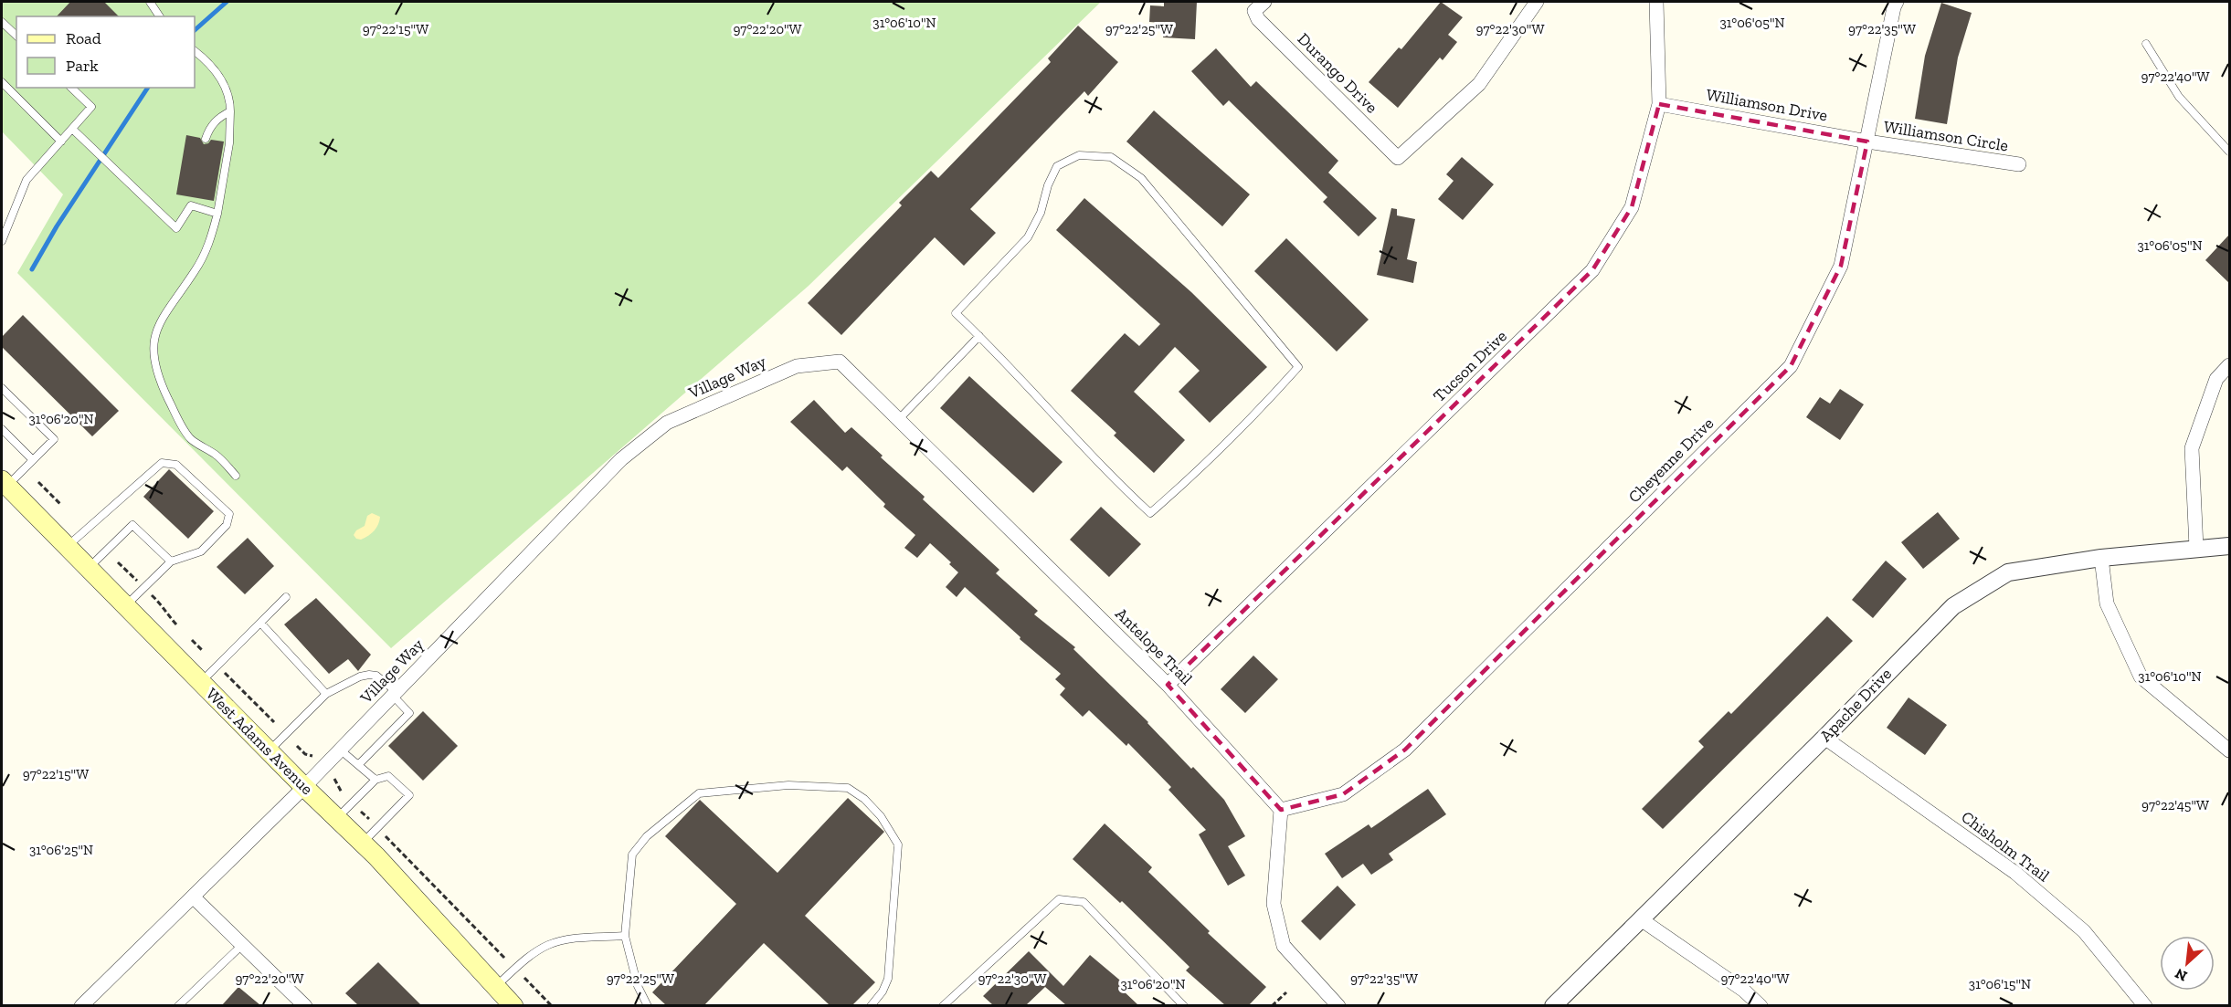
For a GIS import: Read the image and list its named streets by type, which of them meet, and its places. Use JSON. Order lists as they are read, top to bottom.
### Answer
{
  "streets": {
    "main road": ["West Adams Avenue"],
    "street": [
      "Durango Drive",
      "Williamson Drive",
      "Williamson Circle",
      "Tucson Drive",
      "Village Way",
      "Cheyenne Drive",
      "Antelope Trail",
      "Apache Drive",
      "Chisholm Trail"
    ]
  },
  "crossings": [
    ["Williamson Drive", "Williamson Circle"],
    ["Williamson Drive", "Tucson Drive"],
    ["Williamson Drive", "Cheyenne Drive"],
    ["Williamson Circle", "Cheyenne Drive"],
    ["Tucson Drive", "Antelope Trail"],
    ["Village Way", "Antelope Trail"],
    ["Village Way", "West Adams Avenue"],
    ["Cheyenne Drive", "Antelope Trail"],
    ["Apache Drive", "Chisholm Trail"]
  ],
  "legend": ["Road", "Park"],
  "north": "bottom left",
  "coordinates": [
    "31°06'10\"N",
    "31°06'05\"N",
    "97°22'15\"W",
    "97°22'20\"W",
    "97°22'25\"W",
    "97°22'30\"W",
    "97°22'35\"W",
    "97°22'40\"W",
    "31°06'20\"N",
    "97°22'45\"W",
    "31°06'25\"N",
    "31°06'15\"N"
  ]
}
